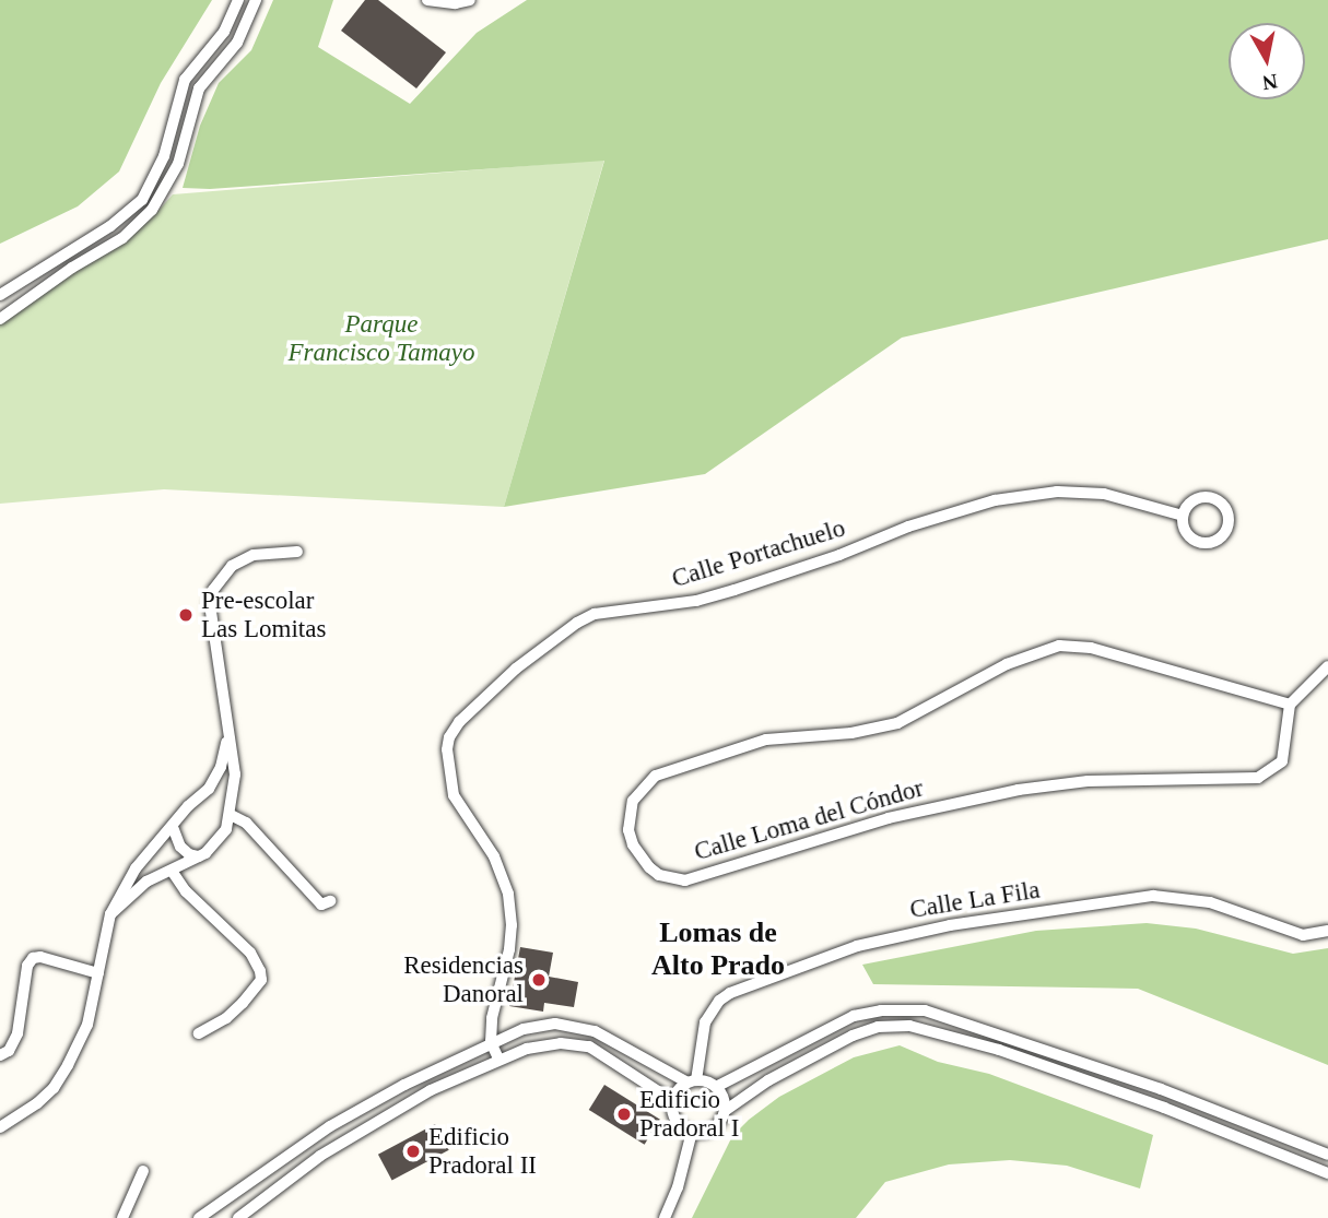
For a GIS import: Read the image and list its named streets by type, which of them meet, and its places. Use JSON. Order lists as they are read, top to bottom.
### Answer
{
  "streets": {
    "street": ["Calle Portachuelo", "Calle Loma del Cóndor", "Calle La Fila"]
  },
  "districts": ["Lomas de Alto Prado"],
  "parks": ["Parque Francisco Tamayo"],
  "places": [
    "Pre-escolar Las Lomitas",
    "Residencias Danoral",
    "Edificio Pradoral I",
    "Edificio Pradoral II"
  ],
  "north": "bottom"
}
